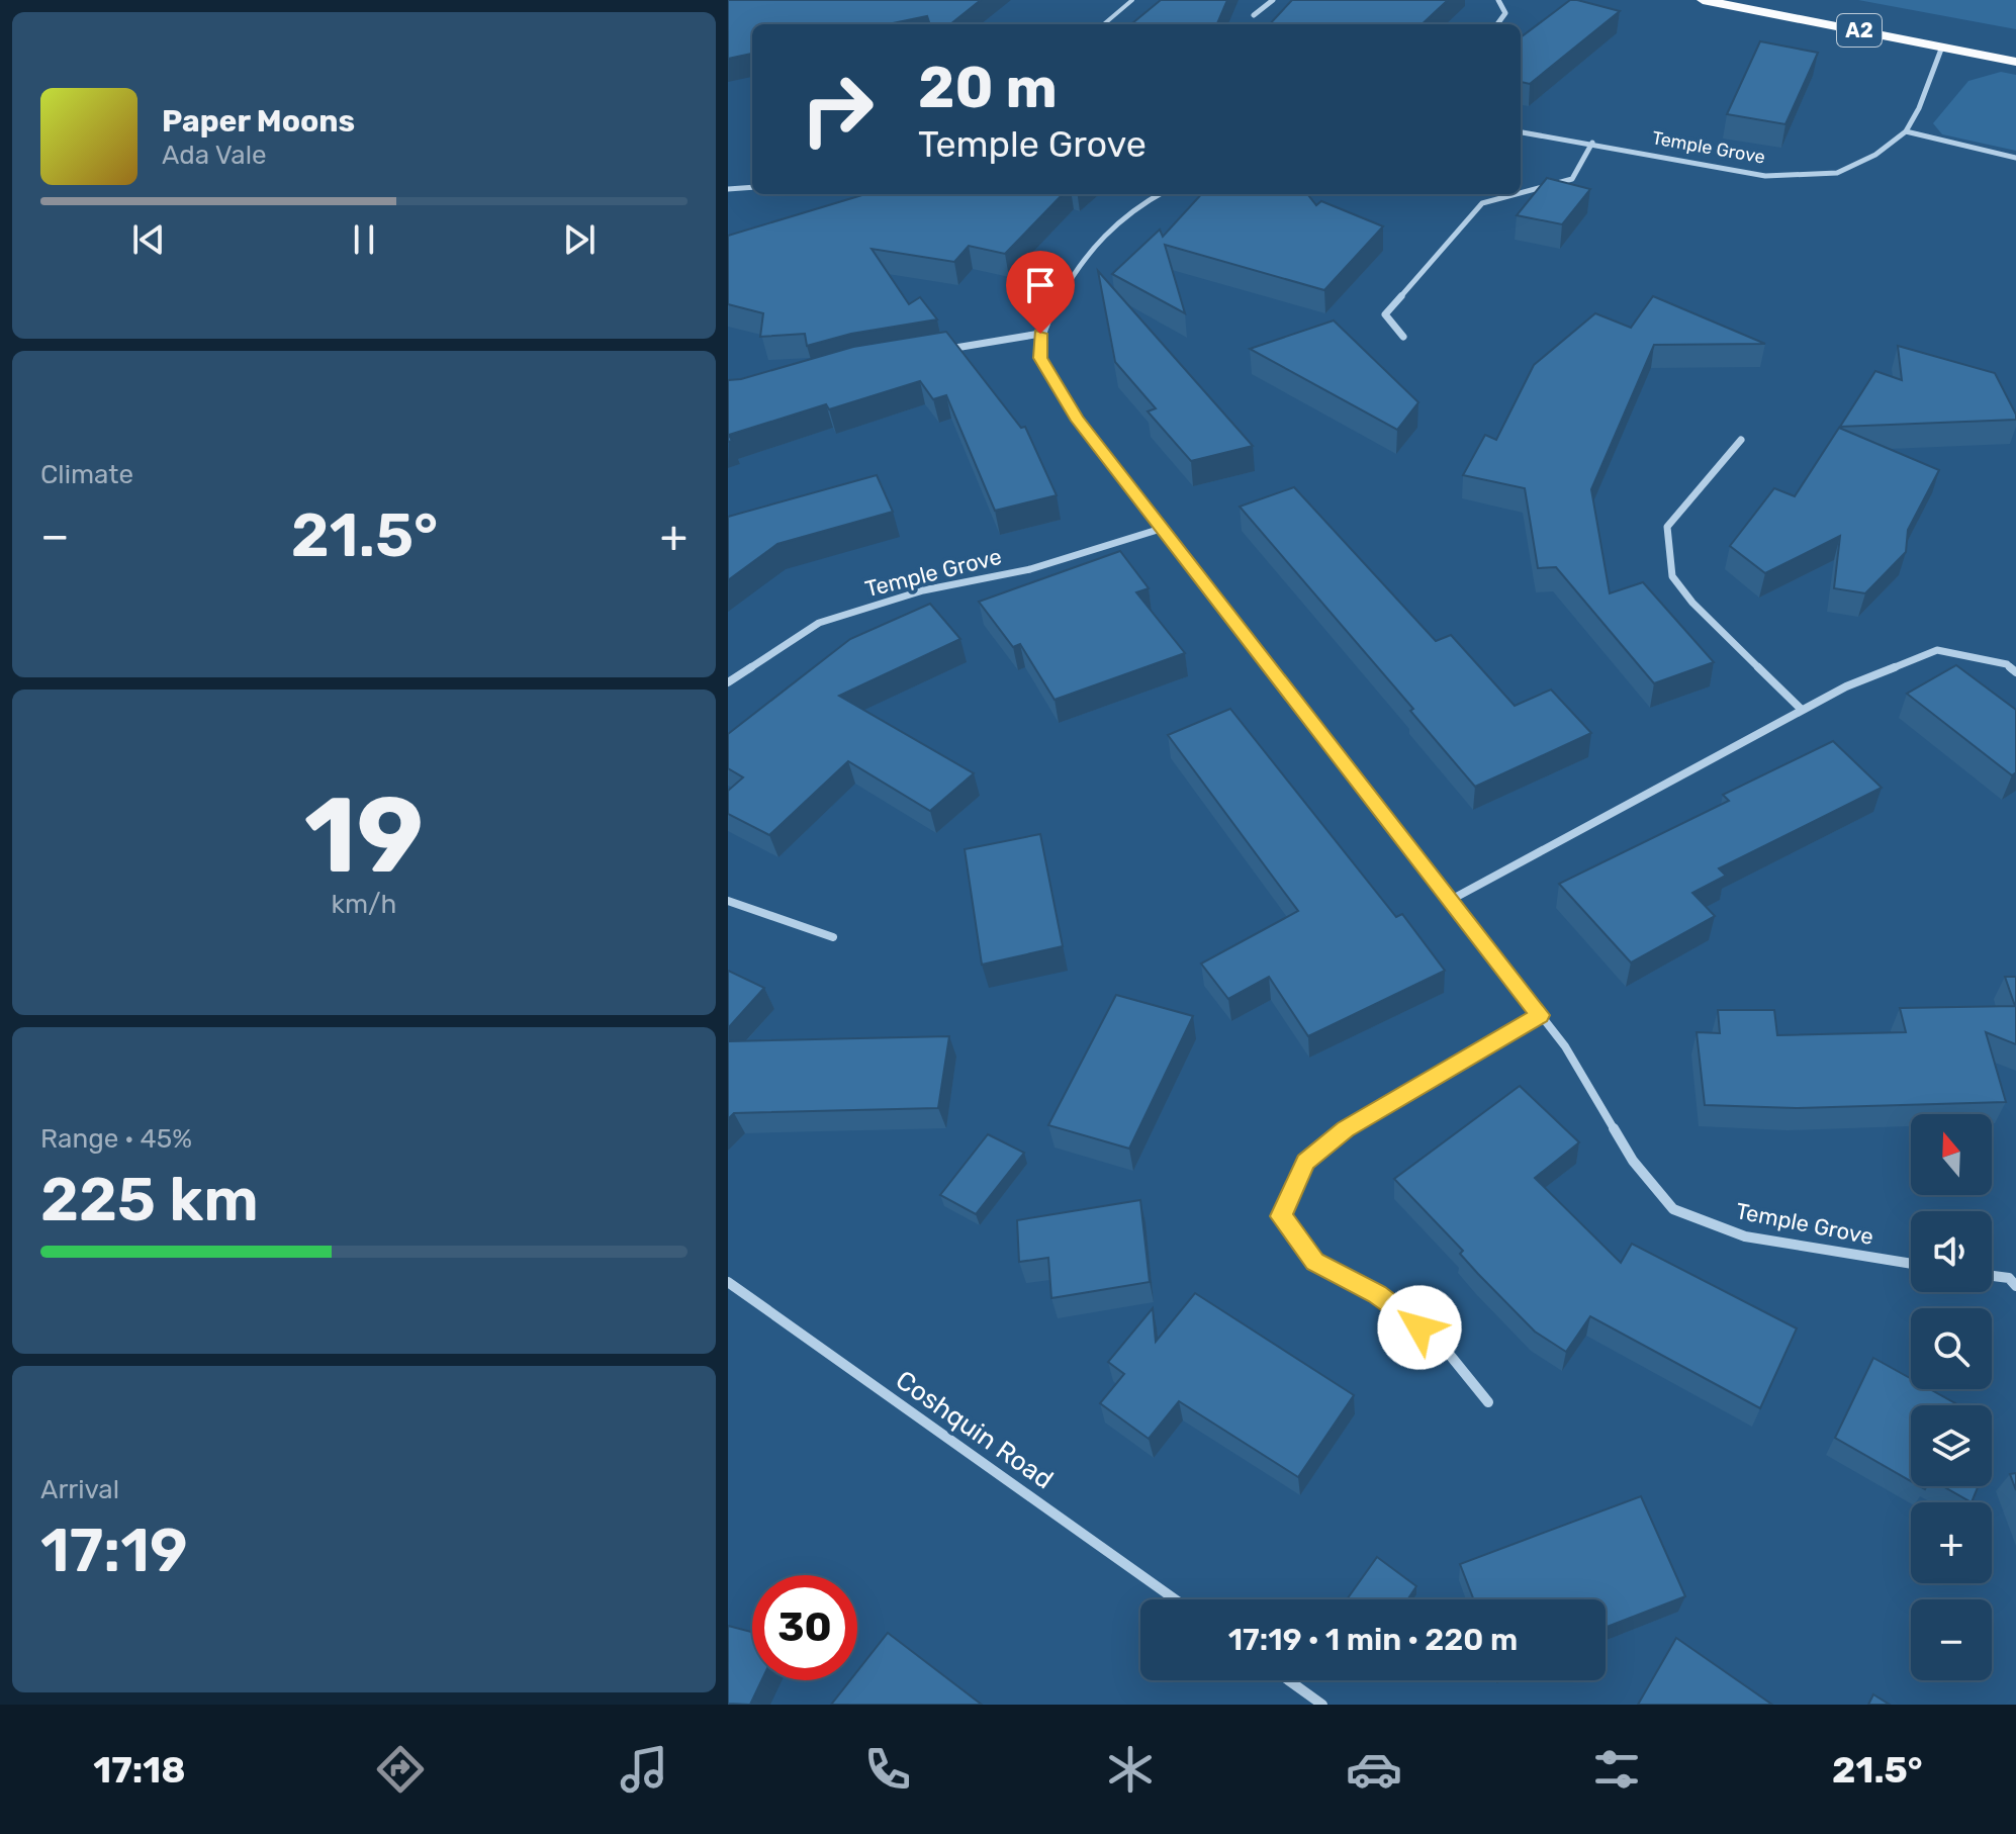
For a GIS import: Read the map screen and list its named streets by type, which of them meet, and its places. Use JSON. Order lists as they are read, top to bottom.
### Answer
{
  "streets": {
    "highway": ["A2"],
    "street": ["Temple Grove", "Coshquin Road"]
  },
  "crossings": [
    ["A2", "Temple Grove"]
  ],
  "north": "top",
  "page": {
    "turn": ["20 m", "Temple Grove"],
    "song": ["Paper Moons", "Ada Vale"],
    "tile": [
      "Climate",
      ["19", "km/h"],
      ["Range · 45%", "225 km"],
      ["Arrival", "17:19"]
    ],
    "heat": ["−", "21.5°", "+"],
    "map_buttons": ["+", "−"],
    "limit": "30",
    "trip": "17:19 · 1 min · 220 m",
    "tabs": ["17:18", "21.5°"]
  }
}
